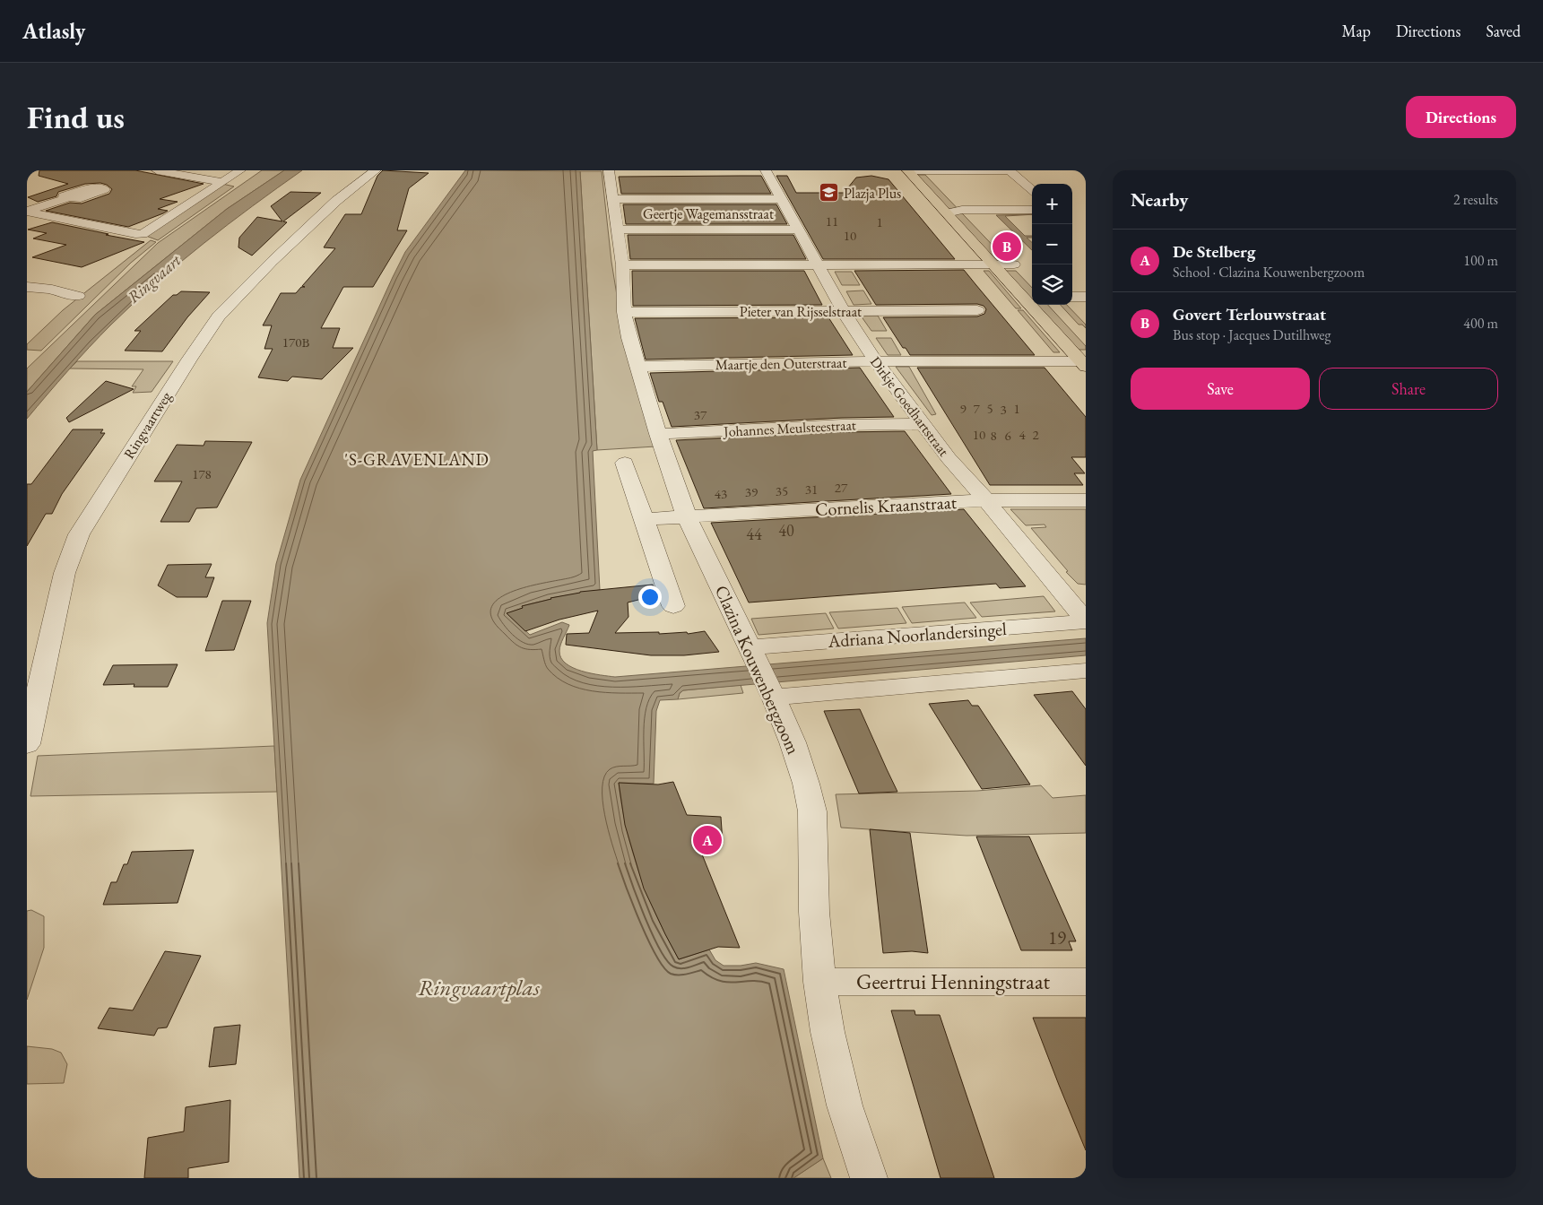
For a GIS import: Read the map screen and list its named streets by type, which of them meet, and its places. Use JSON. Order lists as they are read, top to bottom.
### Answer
{
  "streets": {
    "street": [
      "Geertje Wagemansstraat",
      "Pieter van Rijsselstraat",
      "Maartje den Outerstraat",
      "Dirkje Goedhartstraat",
      "Ringvaartweg",
      "Johannes Meulsteestraat",
      "Cornelis Kraanstraat",
      "Adriana Noorlandersingel",
      "Clazina Kouwenbergzoom",
      "Geertrui Henningstraat"
    ]
  },
  "crossings": [
    ["Geertje Wagemansstraat", "Dirkje Goedhartstraat"],
    ["Geertje Wagemansstraat", "Clazina Kouwenbergzoom"],
    ["Pieter van Rijsselstraat", "Dirkje Goedhartstraat"],
    ["Pieter van Rijsselstraat", "Clazina Kouwenbergzoom"],
    ["Maartje den Outerstraat", "Dirkje Goedhartstraat"],
    ["Maartje den Outerstraat", "Clazina Kouwenbergzoom"],
    ["Dirkje Goedhartstraat", "Johannes Meulsteestraat"],
    ["Dirkje Goedhartstraat", "Cornelis Kraanstraat"],
    ["Dirkje Goedhartstraat", "Adriana Noorlandersingel"],
    ["Johannes Meulsteestraat", "Clazina Kouwenbergzoom"],
    ["Cornelis Kraanstraat", "Clazina Kouwenbergzoom"],
    ["Adriana Noorlandersingel", "Clazina Kouwenbergzoom"],
    ["Clazina Kouwenbergzoom", "Geertrui Henningstraat"]
  ],
  "districts": ["'S-GRAVENLAND"],
  "water": ["Ringvaart", "Ringvaartplas"],
  "places": {
    "school or university": ["Plazja Plus"]
  },
  "house_numbers": [
    "11",
    "1",
    "10",
    "170B",
    "9",
    "7",
    "5",
    "1",
    "3",
    "37",
    "10",
    "4",
    "2",
    "8",
    "6",
    "178",
    "27",
    "31",
    "35",
    "39",
    "43",
    "40",
    "44",
    "19"
  ],
  "page": {
    "header": "Atlasly",
    "nav": ["Map", "Directions", "Saved"],
    "buttons": [
      "Directions",
      ["Save", "Share"]
    ],
    "title": "Find us",
    "heading": ["Nearby", "2 results"],
    "map_buttons": ["+", "−"],
    "list": [
      {
        "mark": "A",
        "name": "De Stelberg",
        "note": "School · Clazina Kouwenbergzoom",
        "value": "100 m"
      },
      {
        "mark": "B",
        "name": "Govert Terlouwstraat",
        "note": "Bus stop · Jacques Dutilhweg",
        "value": "400 m"
      }
    ],
    "pins": ["B", "A"]
  }
}
